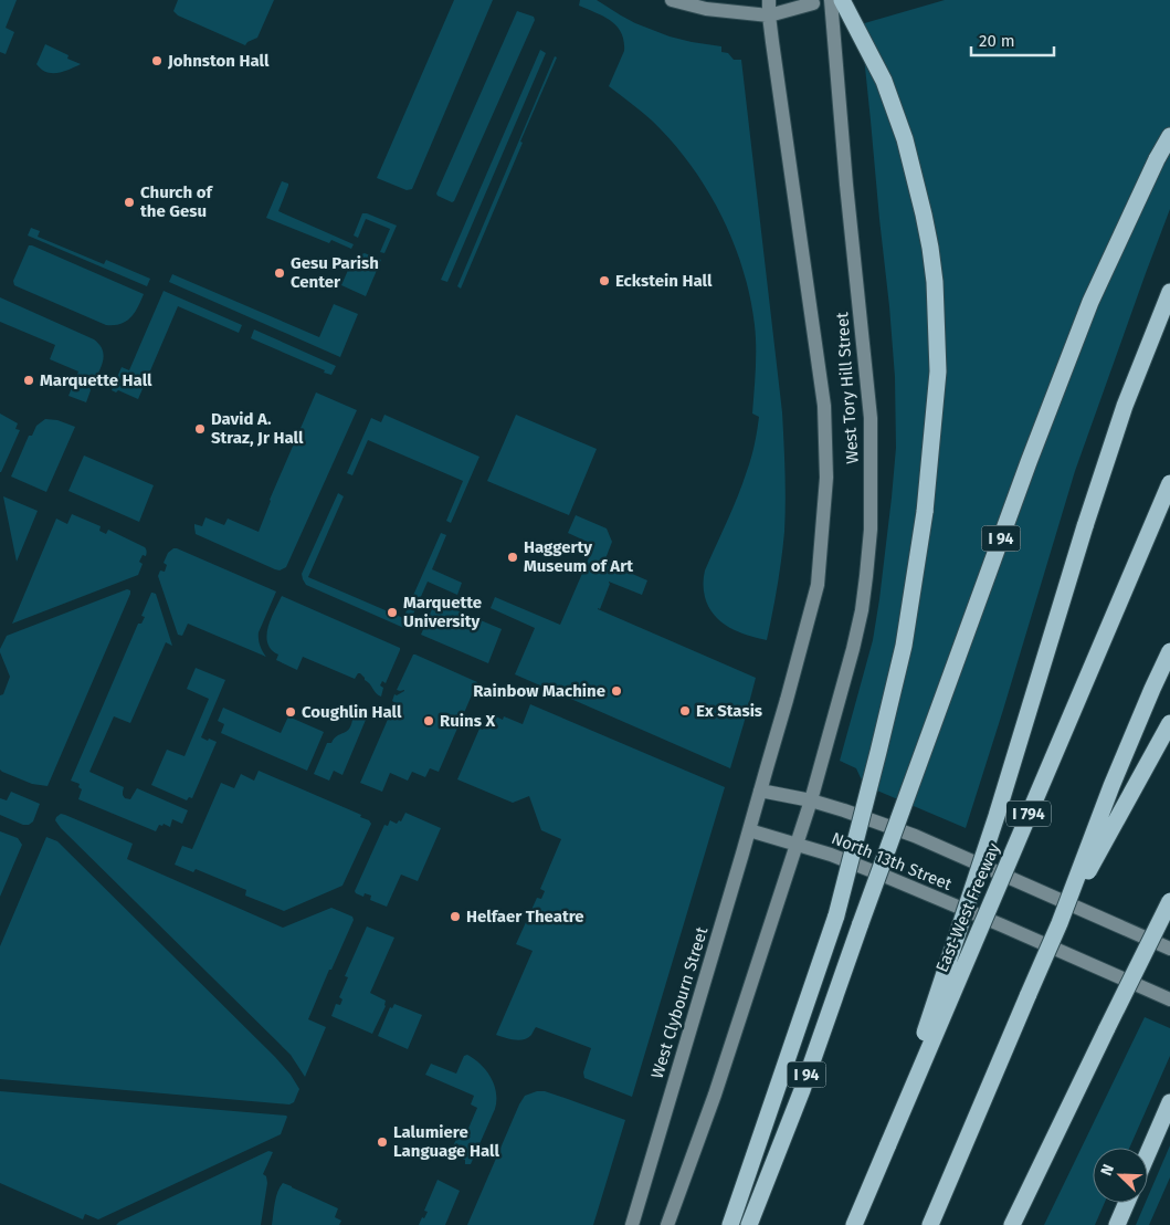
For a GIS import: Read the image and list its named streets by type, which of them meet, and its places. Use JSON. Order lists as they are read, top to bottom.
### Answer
{
  "streets": {
    "highway": ["I 94", "I 794", "East-West Freeway"],
    "street": ["West Tory Hill Street", "North 13th Street", "West Clybourn Street"]
  },
  "crossings": [
    ["West Tory Hill Street", "North 13th Street"],
    ["West Tory Hill Street", "West Clybourn Street"],
    ["North 13th Street", "West Clybourn Street"]
  ],
  "places": [
    "Johnston Hall",
    "Church of the Gesu",
    "Gesu Parish Center",
    "Eckstein Hall",
    "Marquette Hall",
    "David A. Straz, Jr Hall",
    "Haggerty Museum of Art",
    "Marquette University",
    "Rainbow Machine",
    "Ex Stasis",
    "Coughlin Hall",
    "Ruins X",
    "Helfaer Theatre",
    "Lalumiere Language Hall"
  ],
  "scale_bar": "20 m",
  "north": "top left"
}
